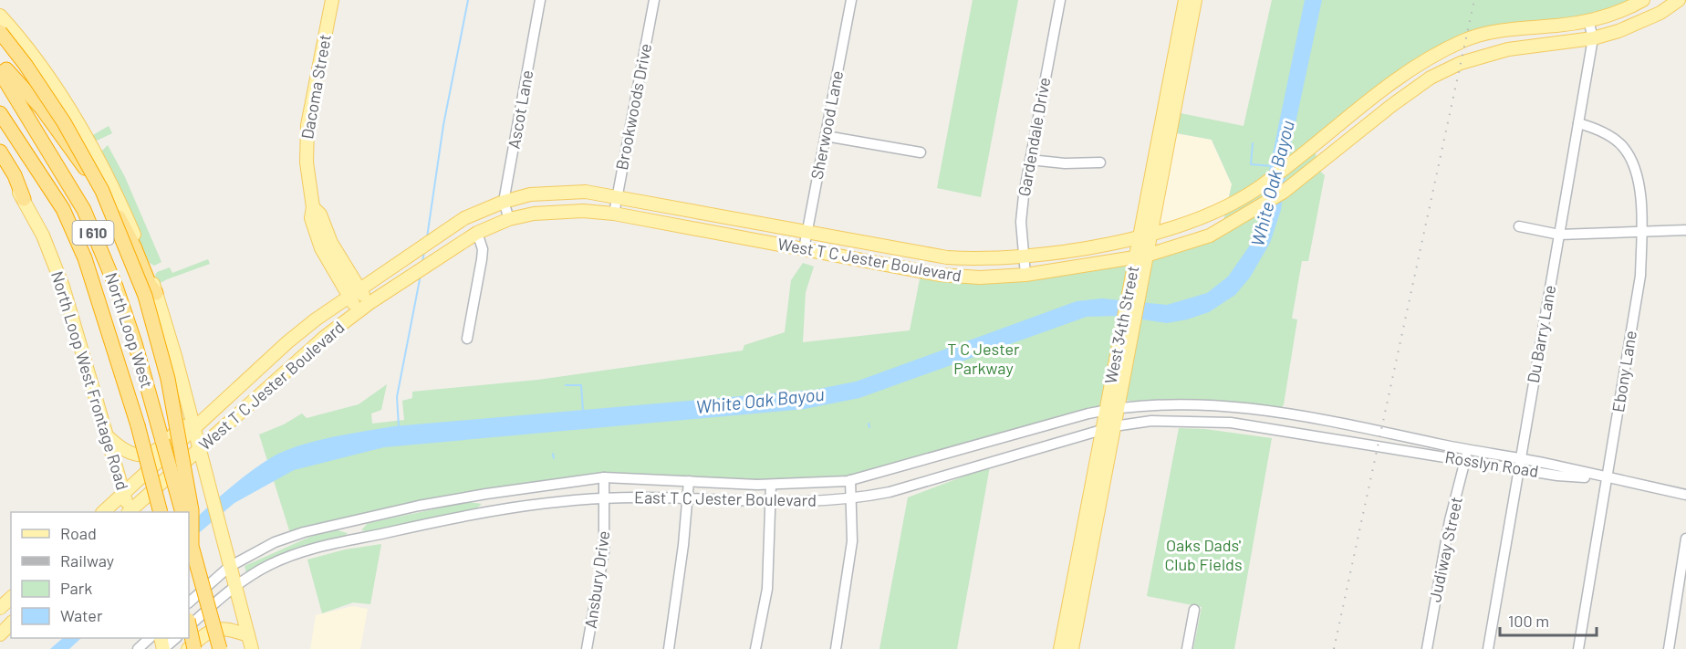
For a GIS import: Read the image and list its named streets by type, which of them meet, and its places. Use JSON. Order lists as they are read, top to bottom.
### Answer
{
  "streets": {
    "highway": ["I 610", "North Loop West"],
    "main road": [
      "Dacoma Street",
      "West T C Jester Boulevard",
      "West 34th Street",
      "North Loop West Frontage Road"
    ],
    "street": [
      "Brookwoods Drive",
      "Ascot Lane",
      "Sherwood Lane",
      "Gardendale Drive",
      "Du Barry Lane",
      "Ebony Lane",
      "Rosslyn Road",
      "East T C Jester Boulevard",
      "Judiway Street",
      "Ansbury Drive"
    ]
  },
  "crossings": [
    ["Dacoma Street", "West T C Jester Boulevard"],
    ["Brookwoods Drive", "West T C Jester Boulevard"],
    ["Ascot Lane", "West T C Jester Boulevard"],
    ["Sherwood Lane", "West T C Jester Boulevard"],
    ["Gardendale Drive", "West T C Jester Boulevard"],
    ["West T C Jester Boulevard", "West 34th Street"],
    ["West T C Jester Boulevard", "Du Barry Lane"],
    ["West T C Jester Boulevard", "North Loop West Frontage Road"],
    ["West 34th Street", "East T C Jester Boulevard"],
    ["Du Barry Lane", "Ebony Lane"],
    ["Du Barry Lane", "Rosslyn Road"],
    ["Ebony Lane", "Rosslyn Road"],
    ["Rosslyn Road", "East T C Jester Boulevard"],
    ["Rosslyn Road", "Judiway Street"],
    ["East T C Jester Boulevard", "Ansbury Drive"]
  ],
  "water": ["White Oak Bayou"],
  "parks": ["T C Jester Parkway", "Oaks Dads' Club Fields"],
  "legend": [
    "Road",
    "Railway",
    "Park",
    "Water"
  ],
  "scale_bar": "100 m"
}
